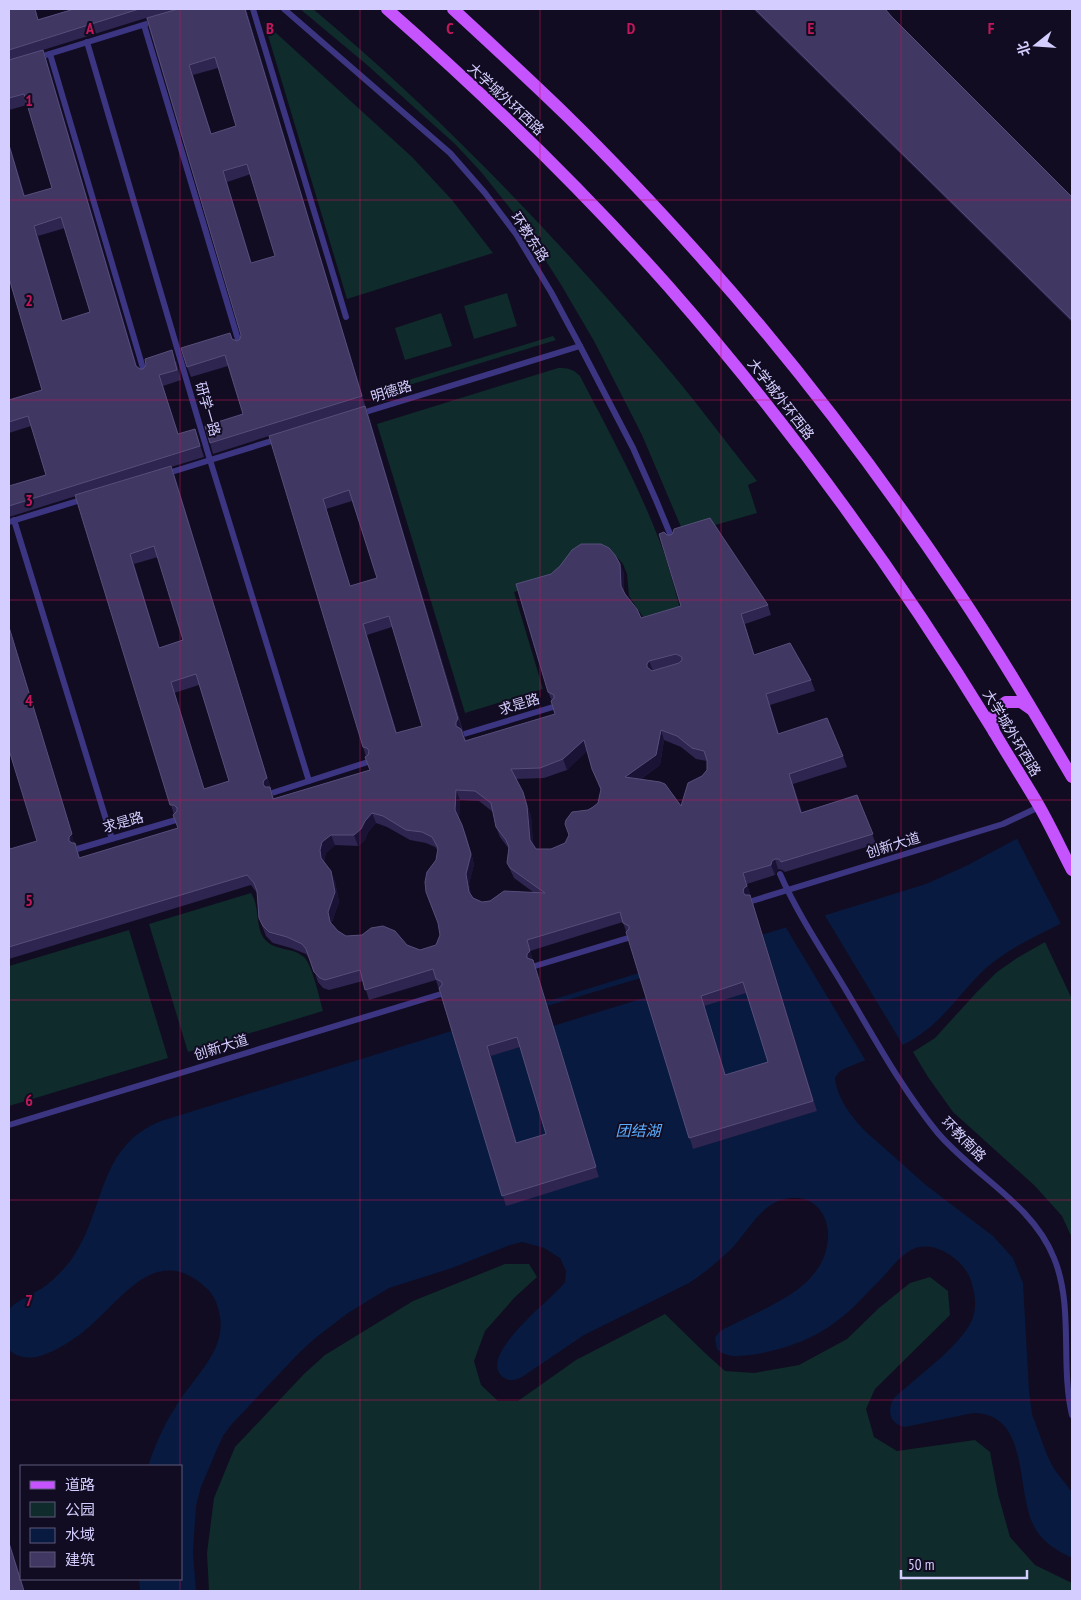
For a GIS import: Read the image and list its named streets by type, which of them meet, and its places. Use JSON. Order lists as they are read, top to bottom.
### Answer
{
  "streets": {
    "main road": ["大学城外环西路"],
    "lane": [
      "环教东路",
      "明德路",
      "研学一路",
      "求是路",
      "创新大道",
      "环教南路"
    ]
  },
  "crossings": [
    ["大学城外环西路", "创新大道"],
    ["环教东路", "明德路"],
    ["创新大道", "环教南路"]
  ],
  "water": ["团结湖"],
  "legend": [
    "道路",
    "公园",
    "水域",
    "建筑"
  ],
  "scale_bar": "50 m",
  "north": "left",
  "grid": {
    "columns": [
      "A",
      "B",
      "C",
      "D",
      "E",
      "F"
    ],
    "rows": [
      "1",
      "2",
      "3",
      "4",
      "5",
      "6",
      "7"
    ]
  }
}
